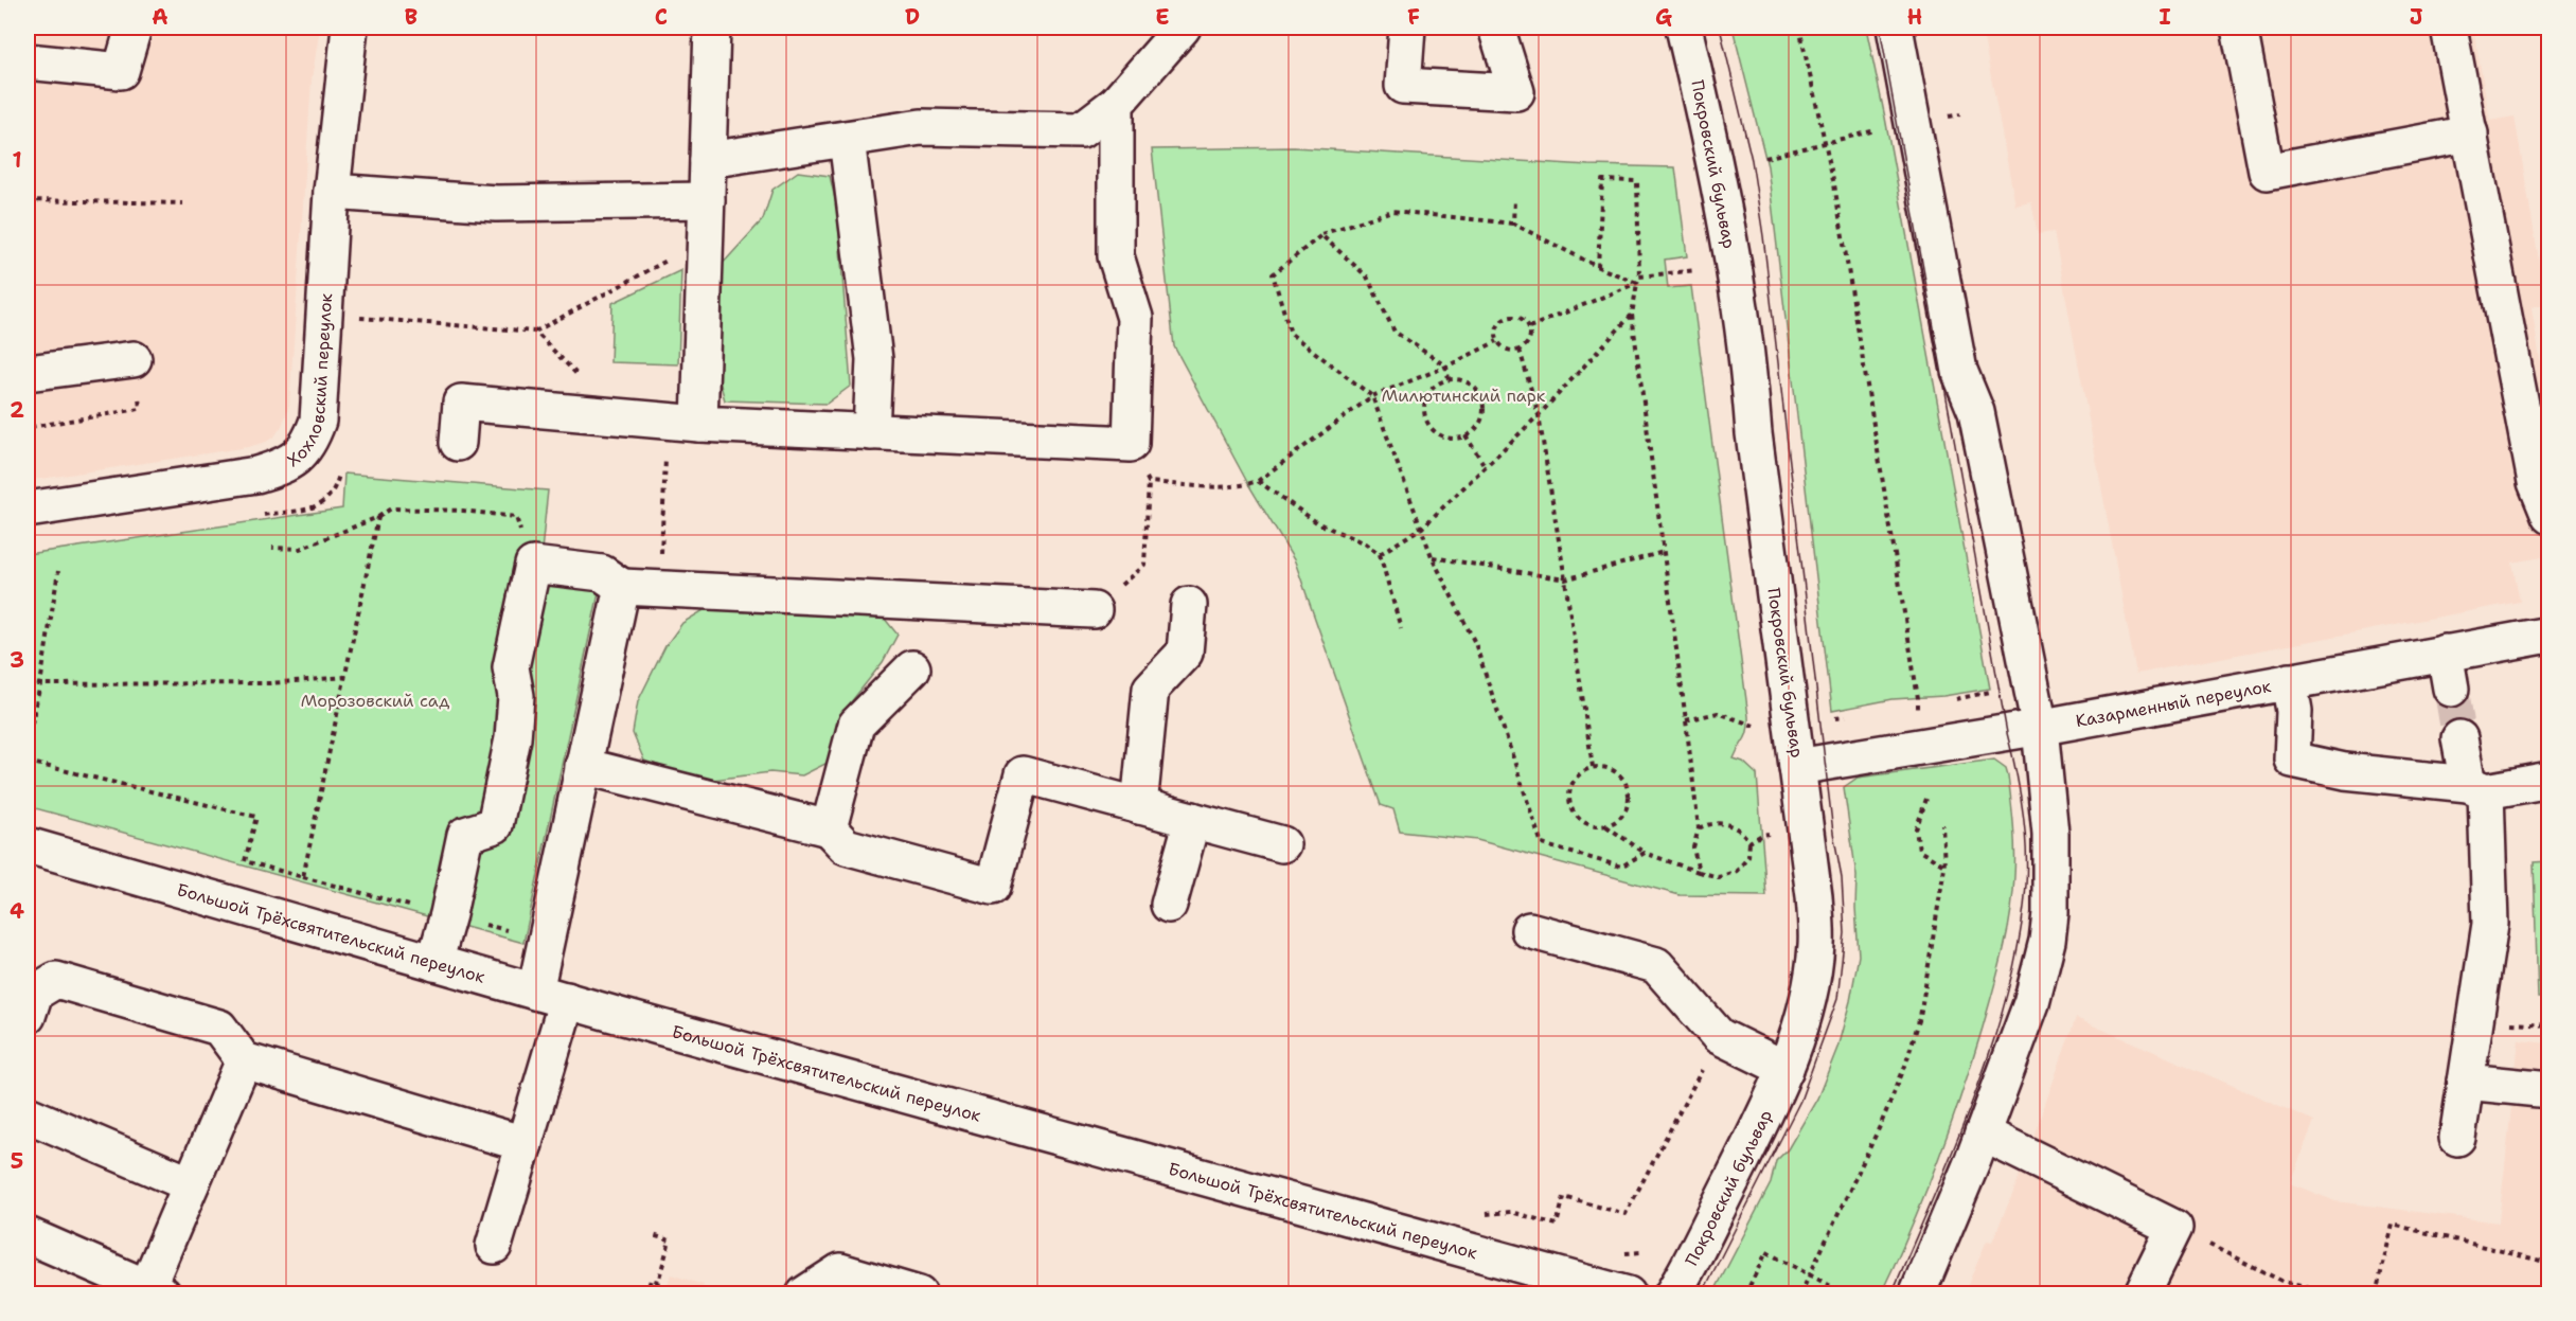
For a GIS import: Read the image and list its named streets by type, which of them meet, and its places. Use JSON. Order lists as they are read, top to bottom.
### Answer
{
  "streets": {
    "street": [
      "Покровский бульвар",
      "Хохловский переулок",
      "Казарменный переулок",
      "Большой Трёхсвятительский переулок"
    ]
  },
  "crossings": [
    ["Покровский бульвар", "Казарменный переулок"]
  ],
  "parks": ["Милютинский парк", "Морозовский сад"],
  "grid": {
    "columns": [
      "A",
      "B",
      "C",
      "D",
      "E",
      "F",
      "G",
      "H",
      "I",
      "J"
    ],
    "rows": [
      "1",
      "2",
      "3",
      "4",
      "5"
    ]
  }
}
